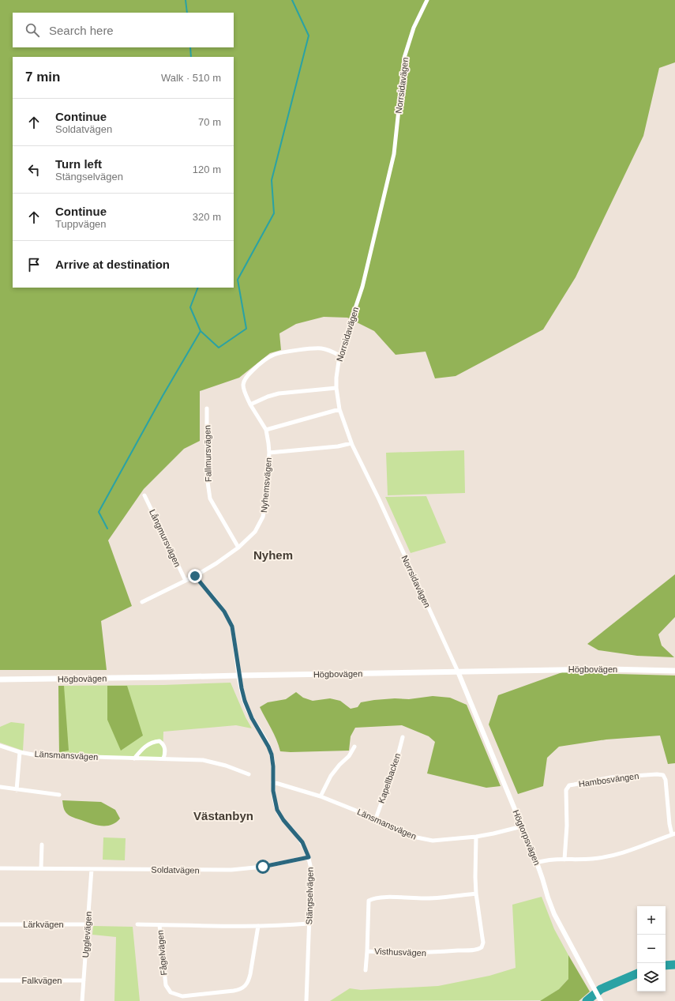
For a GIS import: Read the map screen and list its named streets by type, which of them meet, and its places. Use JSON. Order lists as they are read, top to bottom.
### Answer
{
  "streets": {
    "main road": ["Högbovägen"],
    "street": [
      "Norrsidavägen",
      "Fallmursvägen",
      "Nyhemsvägen",
      "Långmursvägen",
      "Länsmansvägen",
      "Kapellbacken",
      "Hambosvängen",
      "Högtorpsvägen",
      "Soldatvägen",
      "Stängselvägen",
      "Lärkvägen",
      "Ugglevägen",
      "Visthusvägen",
      "Fågelvägen",
      "Falkvägen"
    ]
  },
  "crossings": [
    ["Norrsidavägen", "Nyhemsvägen"],
    ["Norrsidavägen", "Högbovägen"],
    ["Norrsidavägen", "Högtorpsvägen"],
    ["Fallmursvägen", "Nyhemsvägen"],
    ["Nyhemsvägen", "Långmursvägen"],
    ["Nyhemsvägen", "Stängselvägen"],
    ["Högbovägen", "Högtorpsvägen"],
    ["Högbovägen", "Stängselvägen"],
    ["Länsmansvägen", "Kapellbacken"],
    ["Länsmansvägen", "Högtorpsvägen"],
    ["Länsmansvägen", "Stängselvägen"],
    ["Länsmansvägen", "Visthusvägen"],
    ["Soldatvägen", "Stängselvägen"],
    ["Soldatvägen", "Ugglevägen"],
    ["Stängselvägen", "Fågelvägen"],
    ["Lärkvägen", "Ugglevägen"],
    ["Ugglevägen", "Falkvägen"]
  ],
  "districts": ["Nyhem", "Västanbyn"],
  "page": {
    "search": "Search here",
    "heading": ["7 min", "Walk · 510 m"],
    "list": [
      ["Continue", "Soldatvägen", "70 m"],
      ["Turn left", "Stängselvägen", "120 m"],
      ["Continue", "Tuppvägen", "320 m"],
      "Arrive at destination"
    ],
    "map_buttons": ["+", "−"]
  }
}
